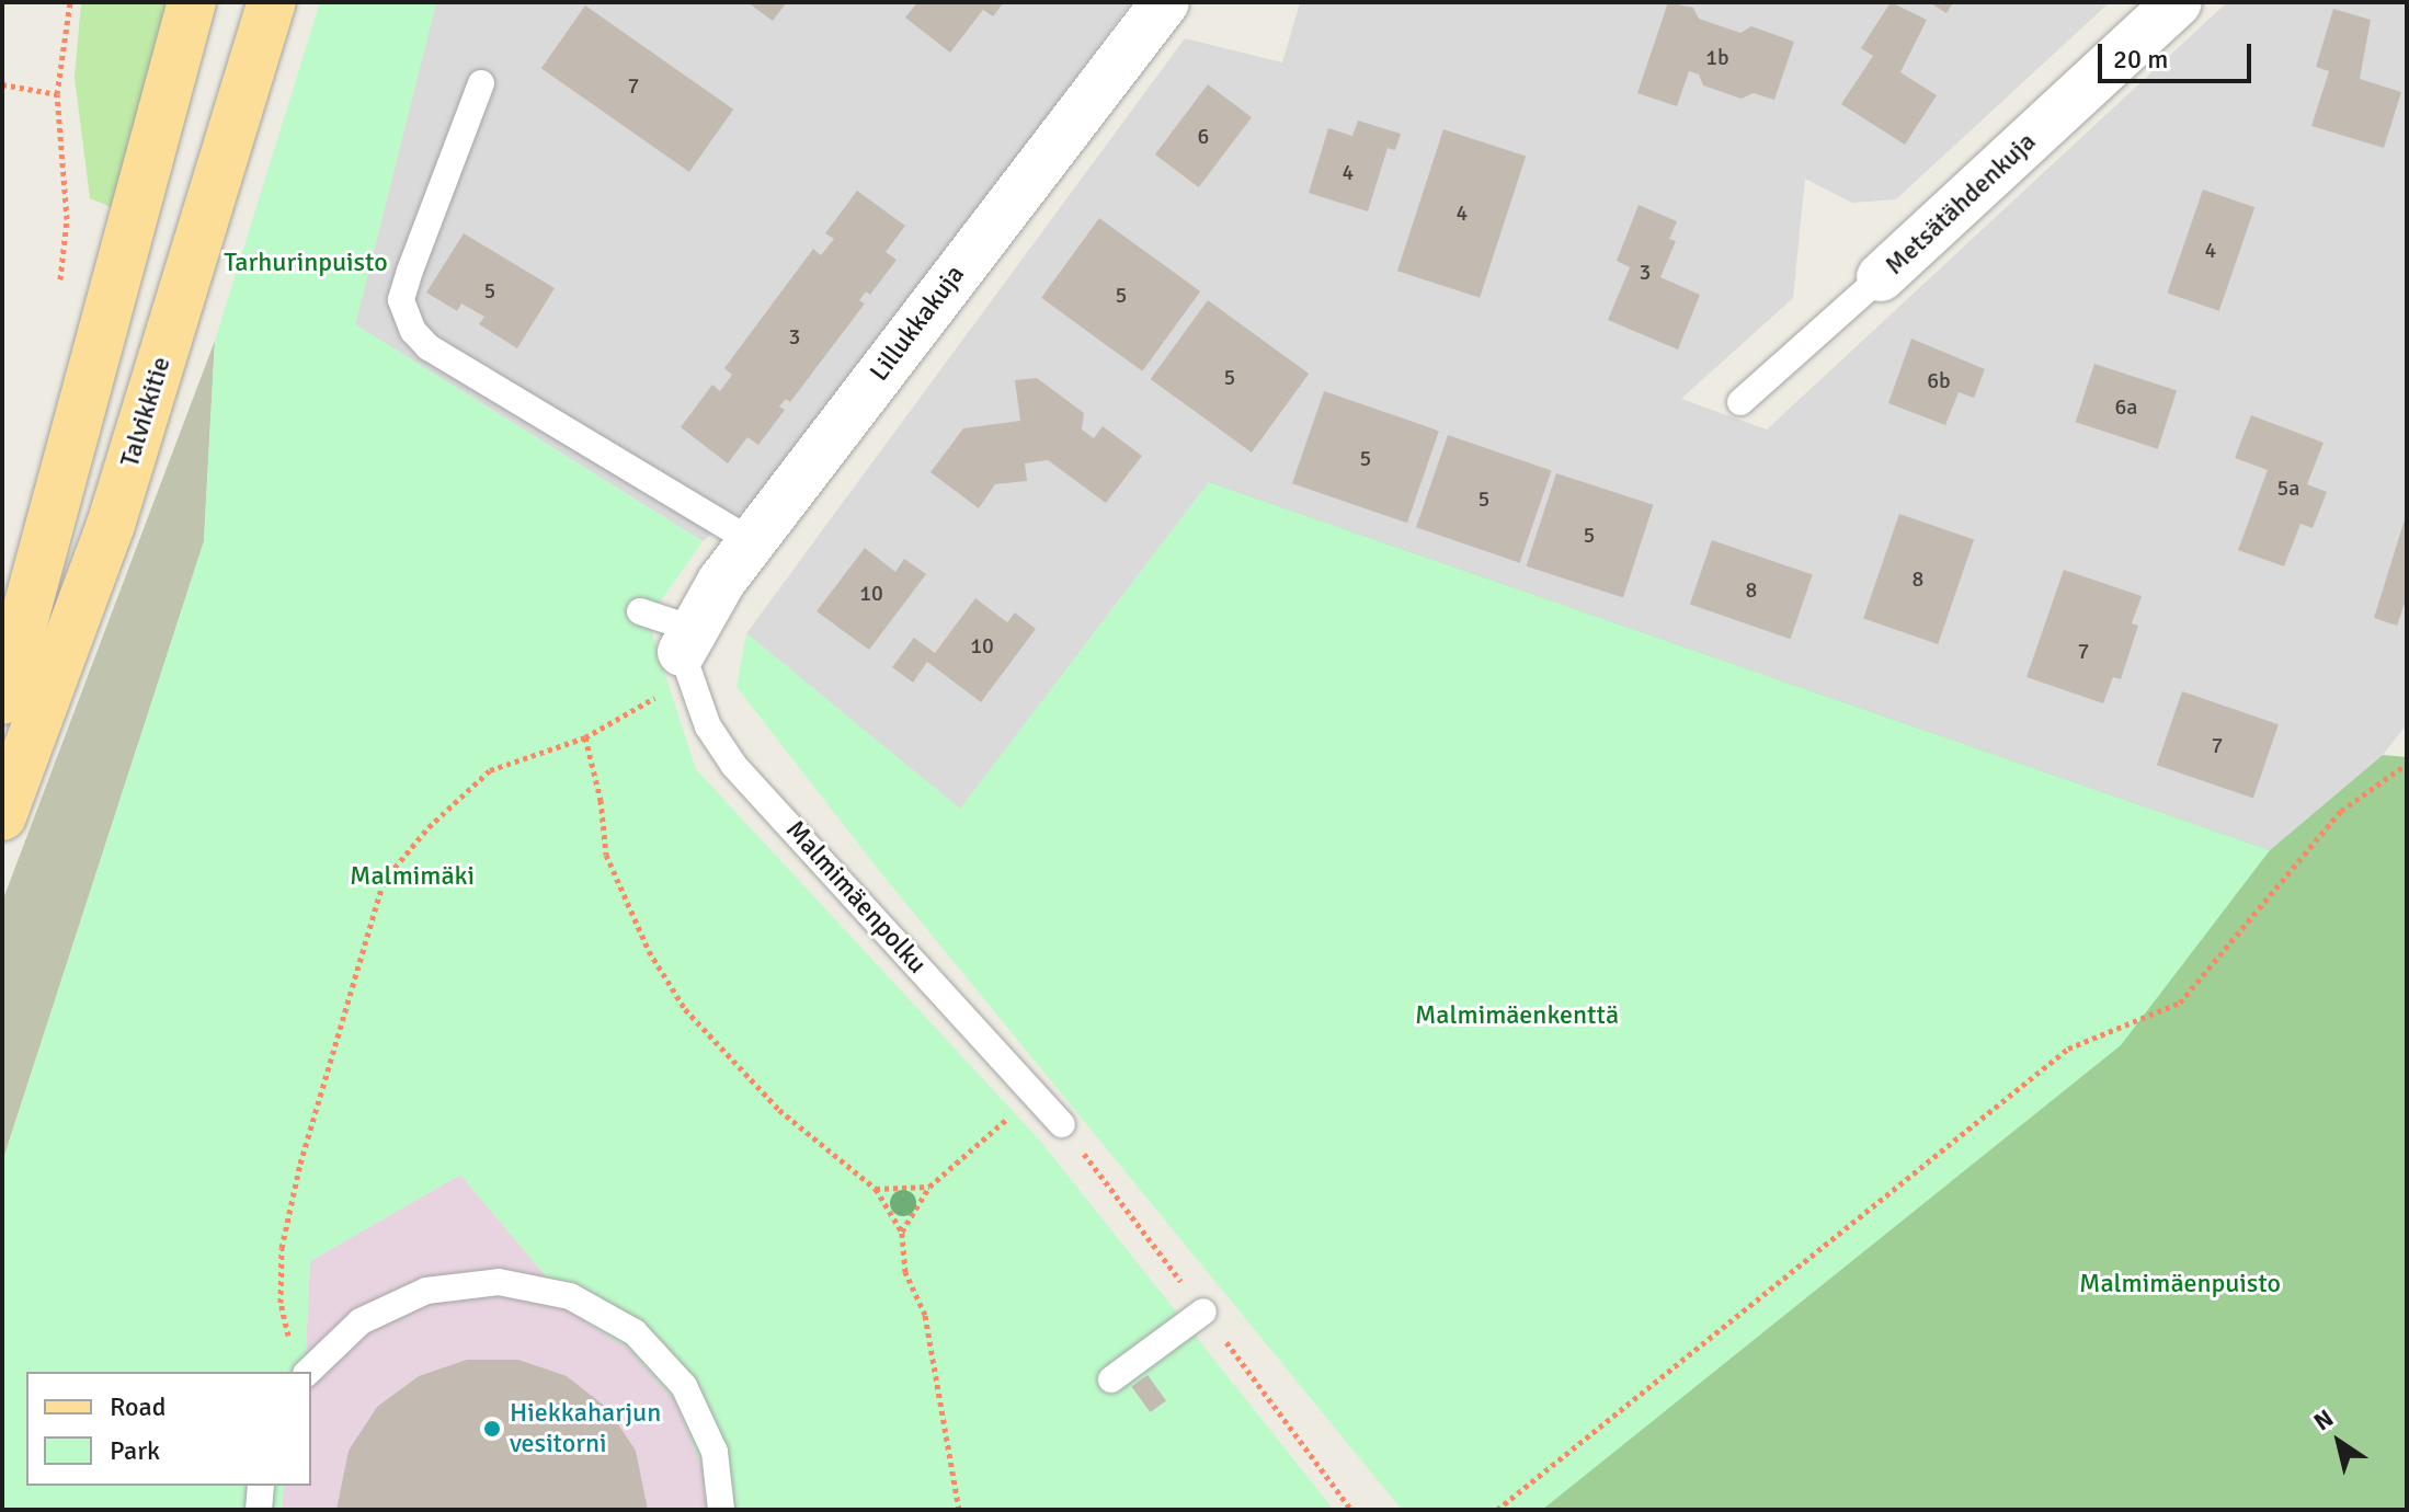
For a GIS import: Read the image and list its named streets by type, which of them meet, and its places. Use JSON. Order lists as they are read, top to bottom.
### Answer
{
  "streets": {
    "main road": ["Talvikkitie"],
    "street": ["Metsätähdenkuja", "Lillukkakuja"],
    "lane": ["Malmimäenpolku"]
  },
  "crossings": [
    ["Lillukkakuja", "Malmimäenpolku"]
  ],
  "parks": [
    "Tarhurinpuisto",
    "Malmimäki",
    "Malmimäenkenttä",
    "Malmimäenpuisto"
  ],
  "places": ["Hiekkaharjun vesitorni"],
  "house_numbers": [
    "1b",
    "7",
    "6",
    "4",
    "4",
    "4",
    "3",
    "5",
    "5",
    "3",
    "5",
    "6b",
    "6a",
    "5",
    "5a",
    "5",
    "5",
    "8",
    "8",
    "10",
    "10",
    "7",
    "7"
  ],
  "legend": ["Road", "Park"],
  "scale_bar": "20 m",
  "north": "top left"
}
